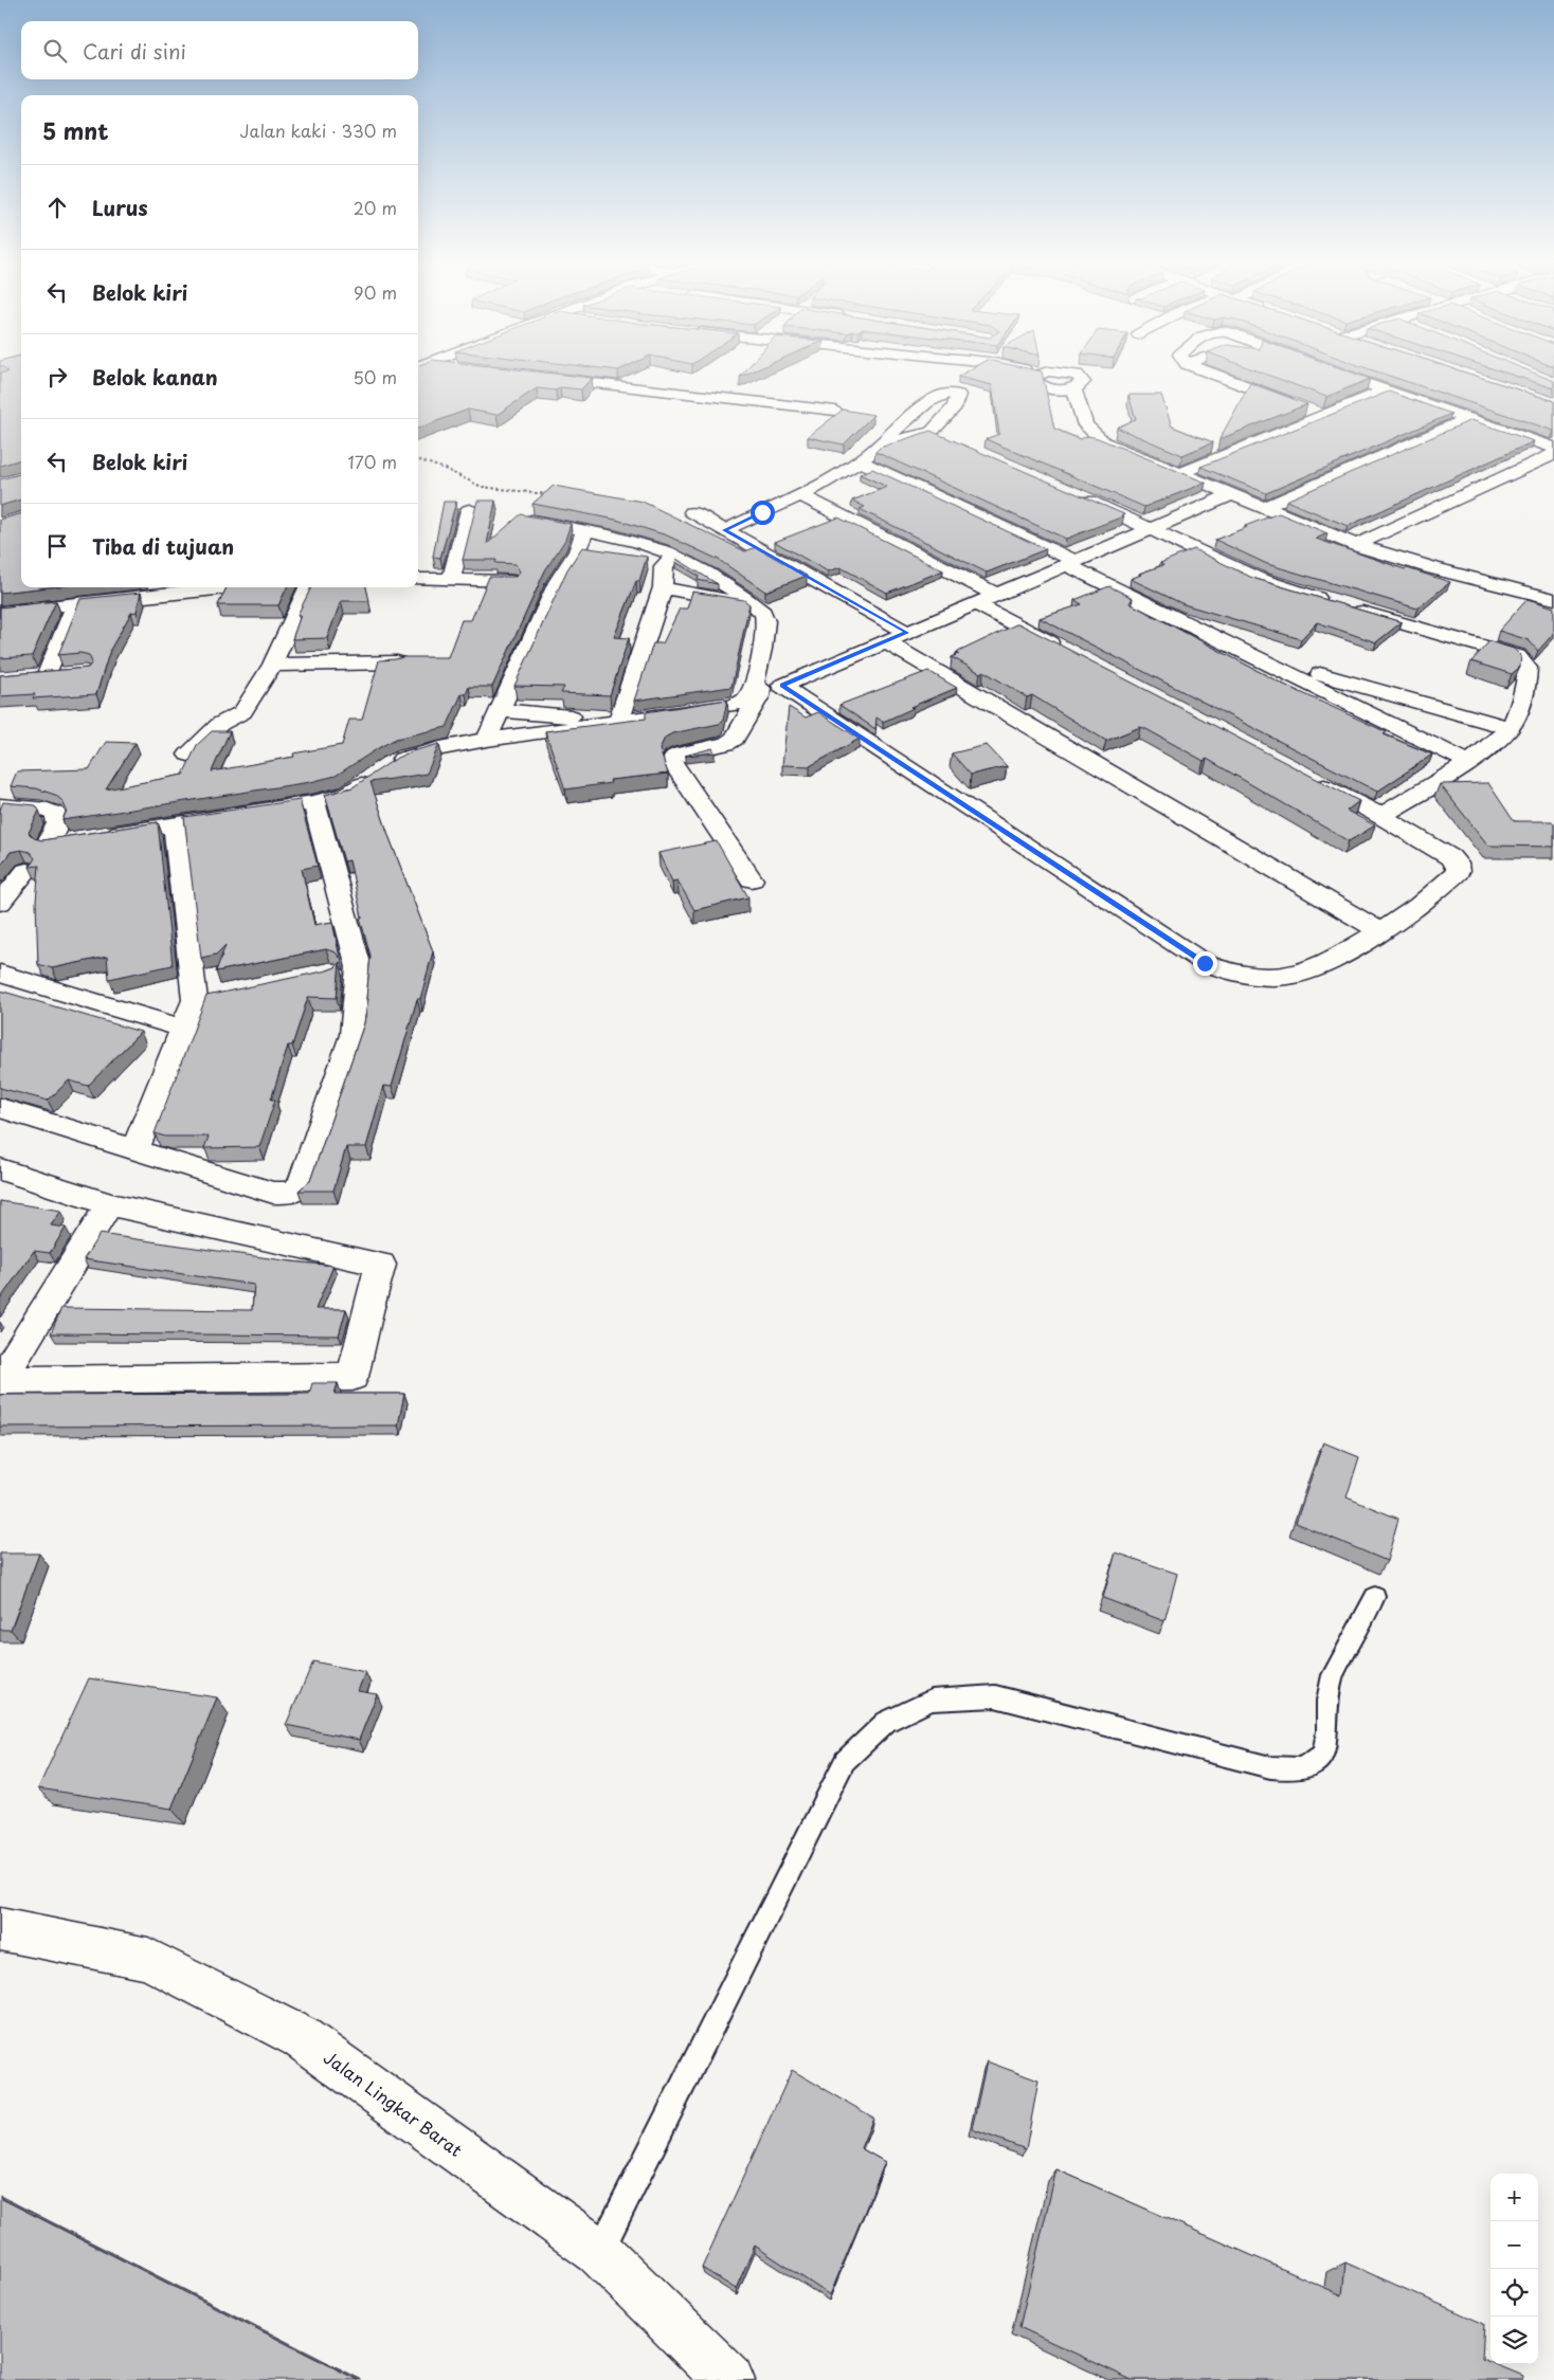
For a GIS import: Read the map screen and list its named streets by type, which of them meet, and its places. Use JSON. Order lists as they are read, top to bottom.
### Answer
{
  "streets": {
    "main road": ["Jalan Lingkar Barat"]
  },
  "page": {
    "search": "Cari di sini",
    "heading": ["5 mnt", "Jalan kaki · 330 m"],
    "list": [
      ["Lurus", "20 m"],
      ["Belok kiri", "90 m"],
      ["Belok kanan", "50 m"],
      ["Belok kiri", "170 m"],
      "Tiba di tujuan"
    ],
    "map_buttons": ["+", "−"]
  }
}
